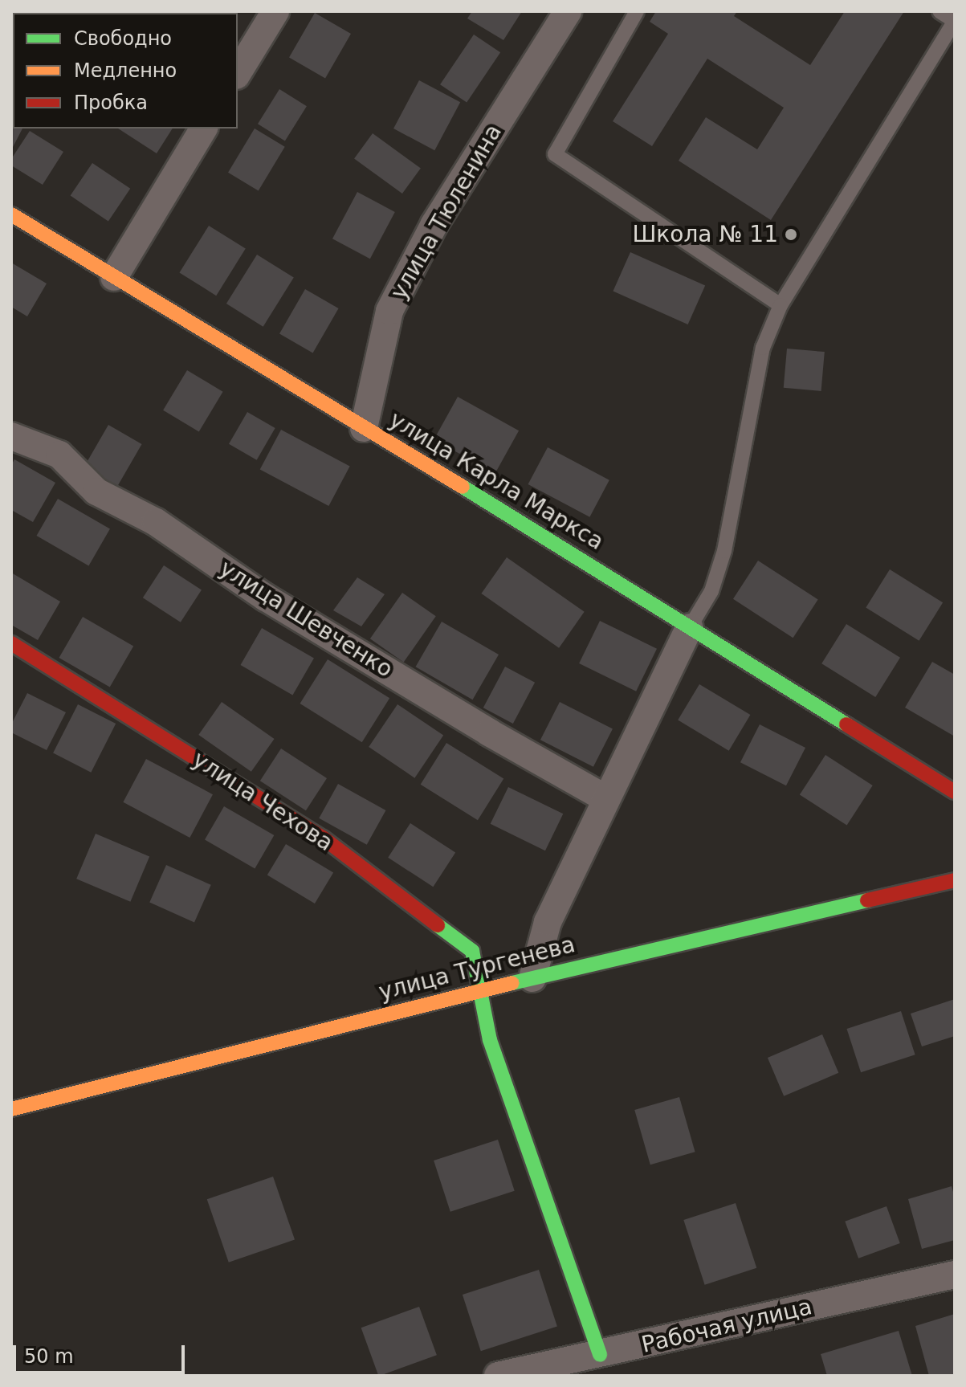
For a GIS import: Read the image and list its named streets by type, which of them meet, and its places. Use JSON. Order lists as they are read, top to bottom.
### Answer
{
  "streets": {
    "street": [
      "улица Тюленина",
      "улица Карла Маркса",
      "улица Шевченко",
      "улица Чехова",
      "улица Тургенева",
      "Рабочая улица"
    ]
  },
  "crossings": [
    ["улица Тюленина", "улица Карла Маркса"],
    ["улица Чехова", "улица Тургенева"],
    ["улица Чехова", "Рабочая улица"]
  ],
  "places": ["Школа № 11"],
  "legend": ["Свободно", "Медленно", "Пробка"],
  "scale_bar": "50 m"
}
